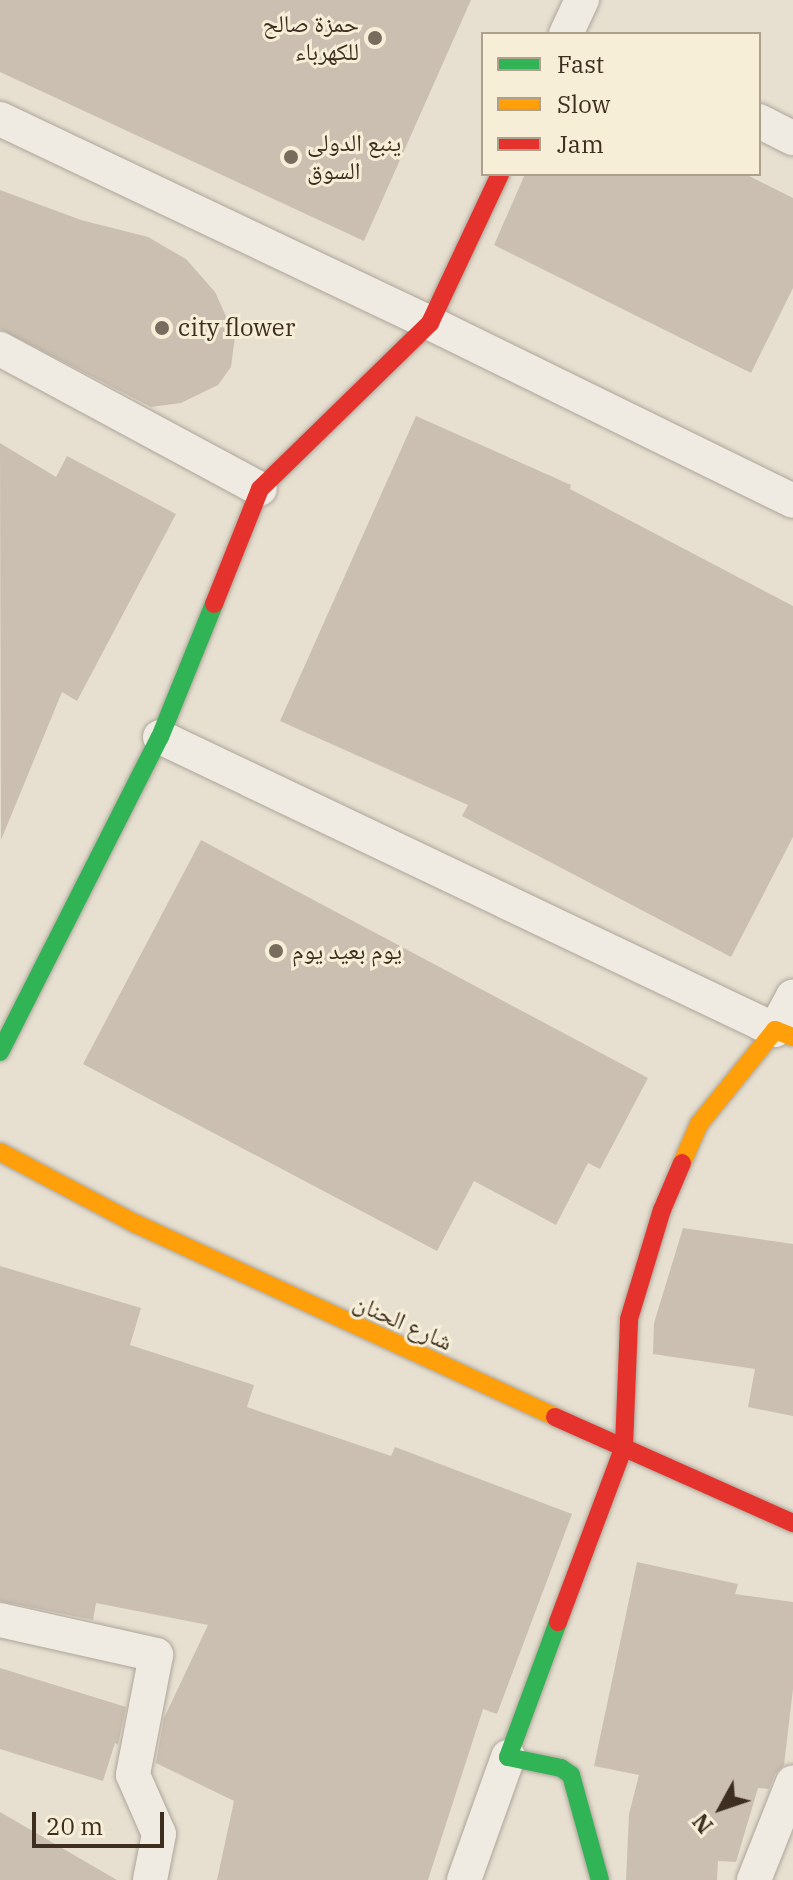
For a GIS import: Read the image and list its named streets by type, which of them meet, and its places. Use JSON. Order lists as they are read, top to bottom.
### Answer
{
  "streets": {
    "street": ["شارع الحنان"]
  },
  "places": [
    "حمزة صالح للكهرباء",
    "ينبع الدولى السوق",
    "city flower",
    "يوم بعيد يوم"
  ],
  "legend": ["Fast", "Slow", "Jam"],
  "scale_bar": "20 m",
  "north": "bottom left"
}
